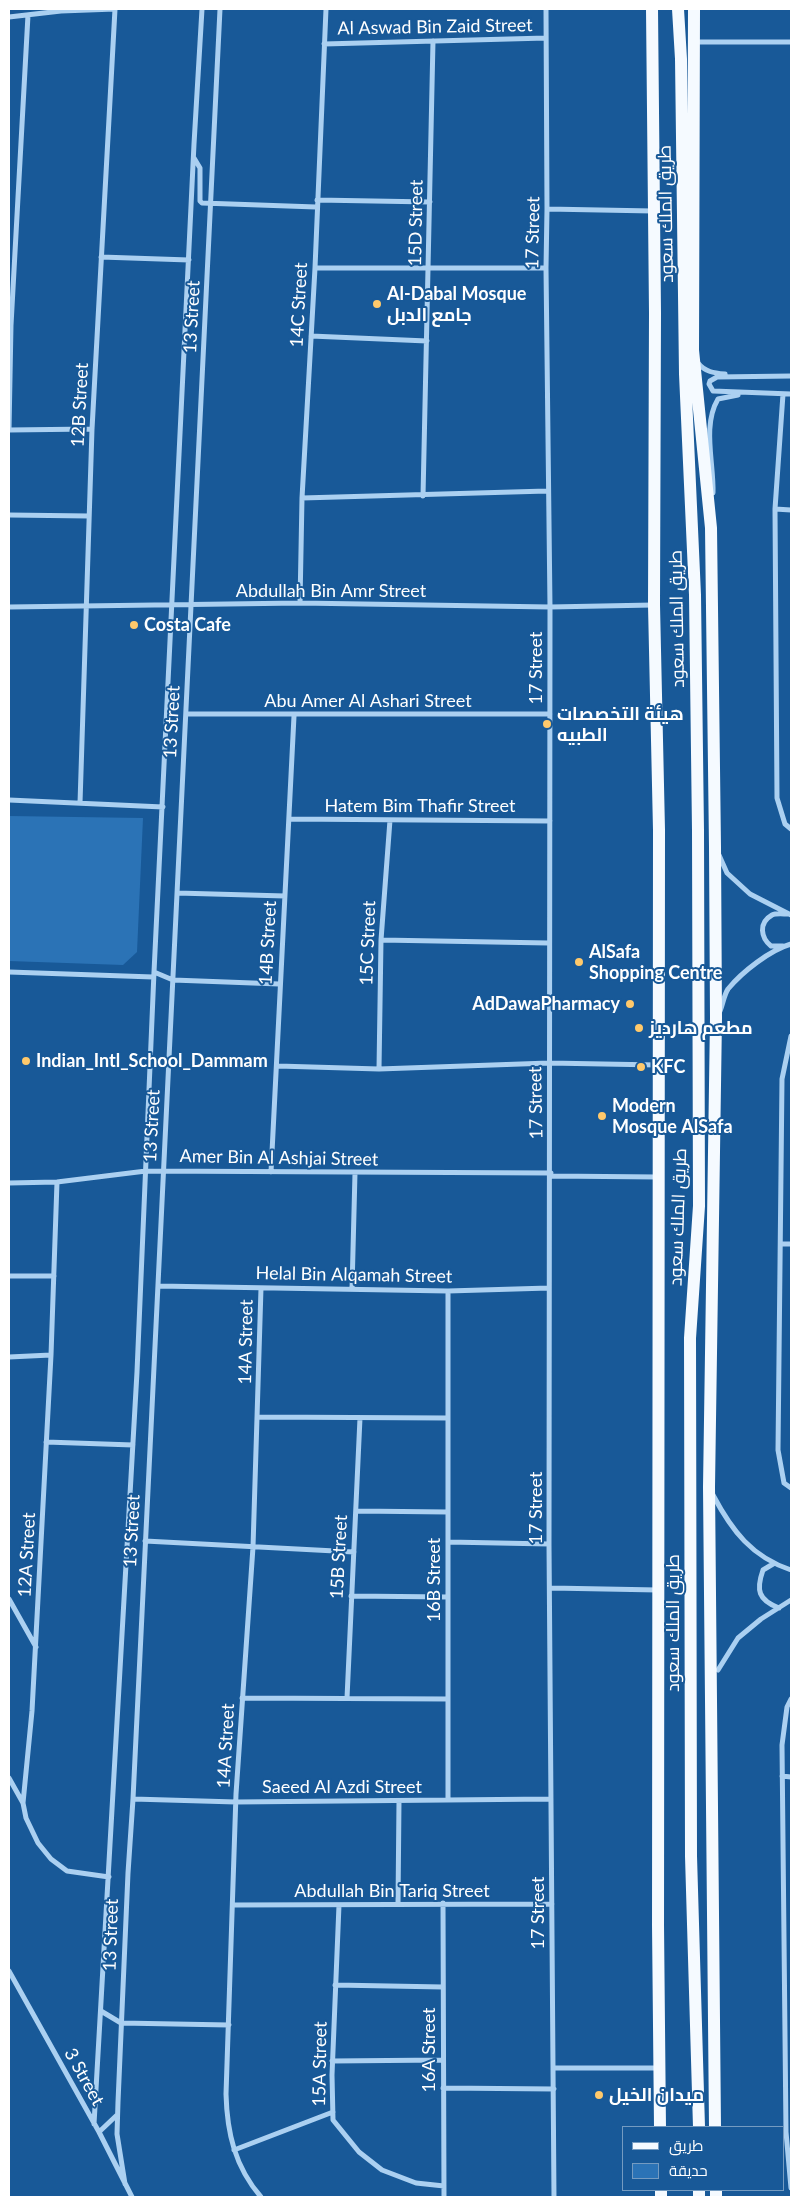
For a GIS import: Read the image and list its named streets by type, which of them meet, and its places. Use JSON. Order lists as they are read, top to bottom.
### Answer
{
  "streets": {
    "main road": ["طريق الملك سعود"],
    "street": [
      "Al Aswad Bin Zaid Street",
      "15D Street",
      "17 Street",
      "14C Street",
      "13 Street",
      "12B Street",
      "Abdullah Bin Amr Street",
      "Abu Amer Al Ashari Street",
      "Hatem Bim Thafir Street",
      "14B Street",
      "15C Street",
      "Amer Bin Al Ashjai Street",
      "Helal Bin Alqamah Street",
      "14A Street",
      "12A Street",
      "15B Street",
      "16B Street",
      "Saeed Al Azdi Street",
      "Abdullah Bin Tariq Street",
      "16A Street",
      "15A Street",
      "3 Street"
    ]
  },
  "crossings": [
    ["Al Aswad Bin Zaid Street", "15D Street"],
    ["Al Aswad Bin Zaid Street", "17 Street"],
    ["Al Aswad Bin Zaid Street", "14C Street"],
    ["طريق الملك سعود", "Abdullah Bin Amr Street"],
    ["طريق الملك سعود", "Amer Bin Al Ashjai Street"],
    ["17 Street", "Abdullah Bin Amr Street"],
    ["17 Street", "Abu Amer Al Ashari Street"],
    ["17 Street", "Hatem Bim Thafir Street"],
    ["17 Street", "Amer Bin Al Ashjai Street"],
    ["17 Street", "Helal Bin Alqamah Street"],
    ["17 Street", "Saeed Al Azdi Street"],
    ["17 Street", "Abdullah Bin Tariq Street"],
    ["14C Street", "Abdullah Bin Amr Street"],
    ["13 Street", "Abdullah Bin Amr Street"],
    ["13 Street", "Abu Amer Al Ashari Street"],
    ["13 Street", "Amer Bin Al Ashjai Street"],
    ["13 Street", "Helal Bin Alqamah Street"],
    ["13 Street", "12A Street"],
    ["13 Street", "Saeed Al Azdi Street"],
    ["13 Street", "3 Street"],
    ["12B Street", "Abdullah Bin Amr Street"],
    ["Abu Amer Al Ashari Street", "14B Street"],
    ["Hatem Bim Thafir Street", "14B Street"],
    ["Hatem Bim Thafir Street", "15C Street"],
    ["14B Street", "Amer Bin Al Ashjai Street"],
    ["Amer Bin Al Ashjai Street", "12A Street"],
    ["Helal Bin Alqamah Street", "14A Street"],
    ["Helal Bin Alqamah Street", "16B Street"],
    ["14A Street", "Saeed Al Azdi Street"],
    ["14A Street", "Abdullah Bin Tariq Street"],
    ["16B Street", "Saeed Al Azdi Street"],
    ["Abdullah Bin Tariq Street", "16A Street"],
    ["Abdullah Bin Tariq Street", "15A Street"],
    ["16A Street", "15A Street"]
  ],
  "places": [
    "Al-Dabal Mosque جامع الدبل",
    "Costa Cafe",
    "هيئة التخصصات الطبيه",
    "AlSafa Shopping Centre",
    "AdDawaPharmacy",
    "مطعم هارديز",
    "Indian_Intl_School_Dammam",
    "KFC",
    "Modern Mosque AlSafa",
    "ميدان الخيل"
  ],
  "legend": ["طريق", "حديقة"]
}
